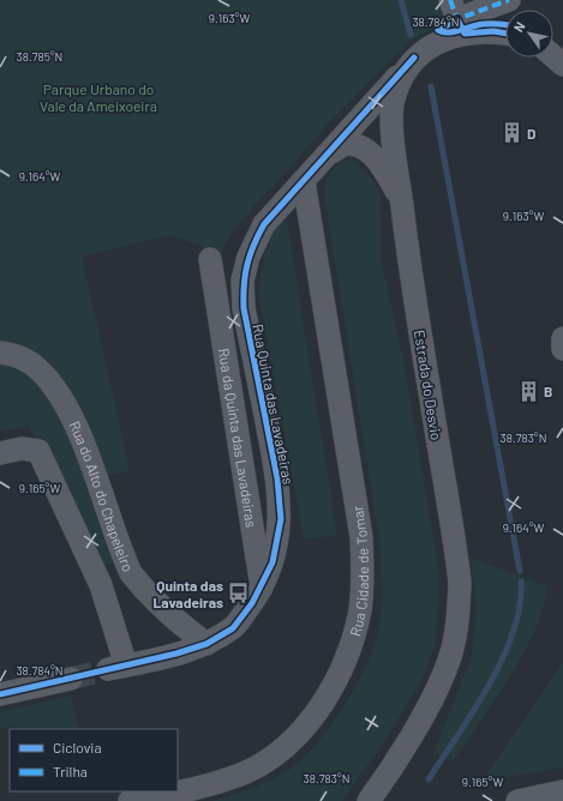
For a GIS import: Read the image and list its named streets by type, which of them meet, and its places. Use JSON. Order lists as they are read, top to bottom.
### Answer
{
  "streets": {
    "street": [
      "Estrada do Desvio",
      "Rua Quinta das Lavadeiras",
      "Rua da Quinta das Lavadeiras",
      "Rua do Alto do Chapeleiro",
      "Rua Cidade de Tomar"
    ]
  },
  "crossings": [
    ["Rua Quinta das Lavadeiras", "Rua da Quinta das Lavadeiras"],
    ["Rua Quinta das Lavadeiras", "Rua do Alto do Chapeleiro"],
    ["Rua Quinta das Lavadeiras", "Rua Cidade de Tomar"]
  ],
  "parks": ["Parque Urbano do Vale da Ameixoeira"],
  "places": {
    "building": ["D", "B"],
    "bus stop": ["Quinta das Lavadeiras"]
  },
  "legend": ["Ciclovia", "Trilha"],
  "north": "top left",
  "coordinates": [
    "9.163°W",
    "38.784°N",
    "38.785°N",
    "9.164°W",
    "38.783°N",
    "9.165°W"
  ]
}
